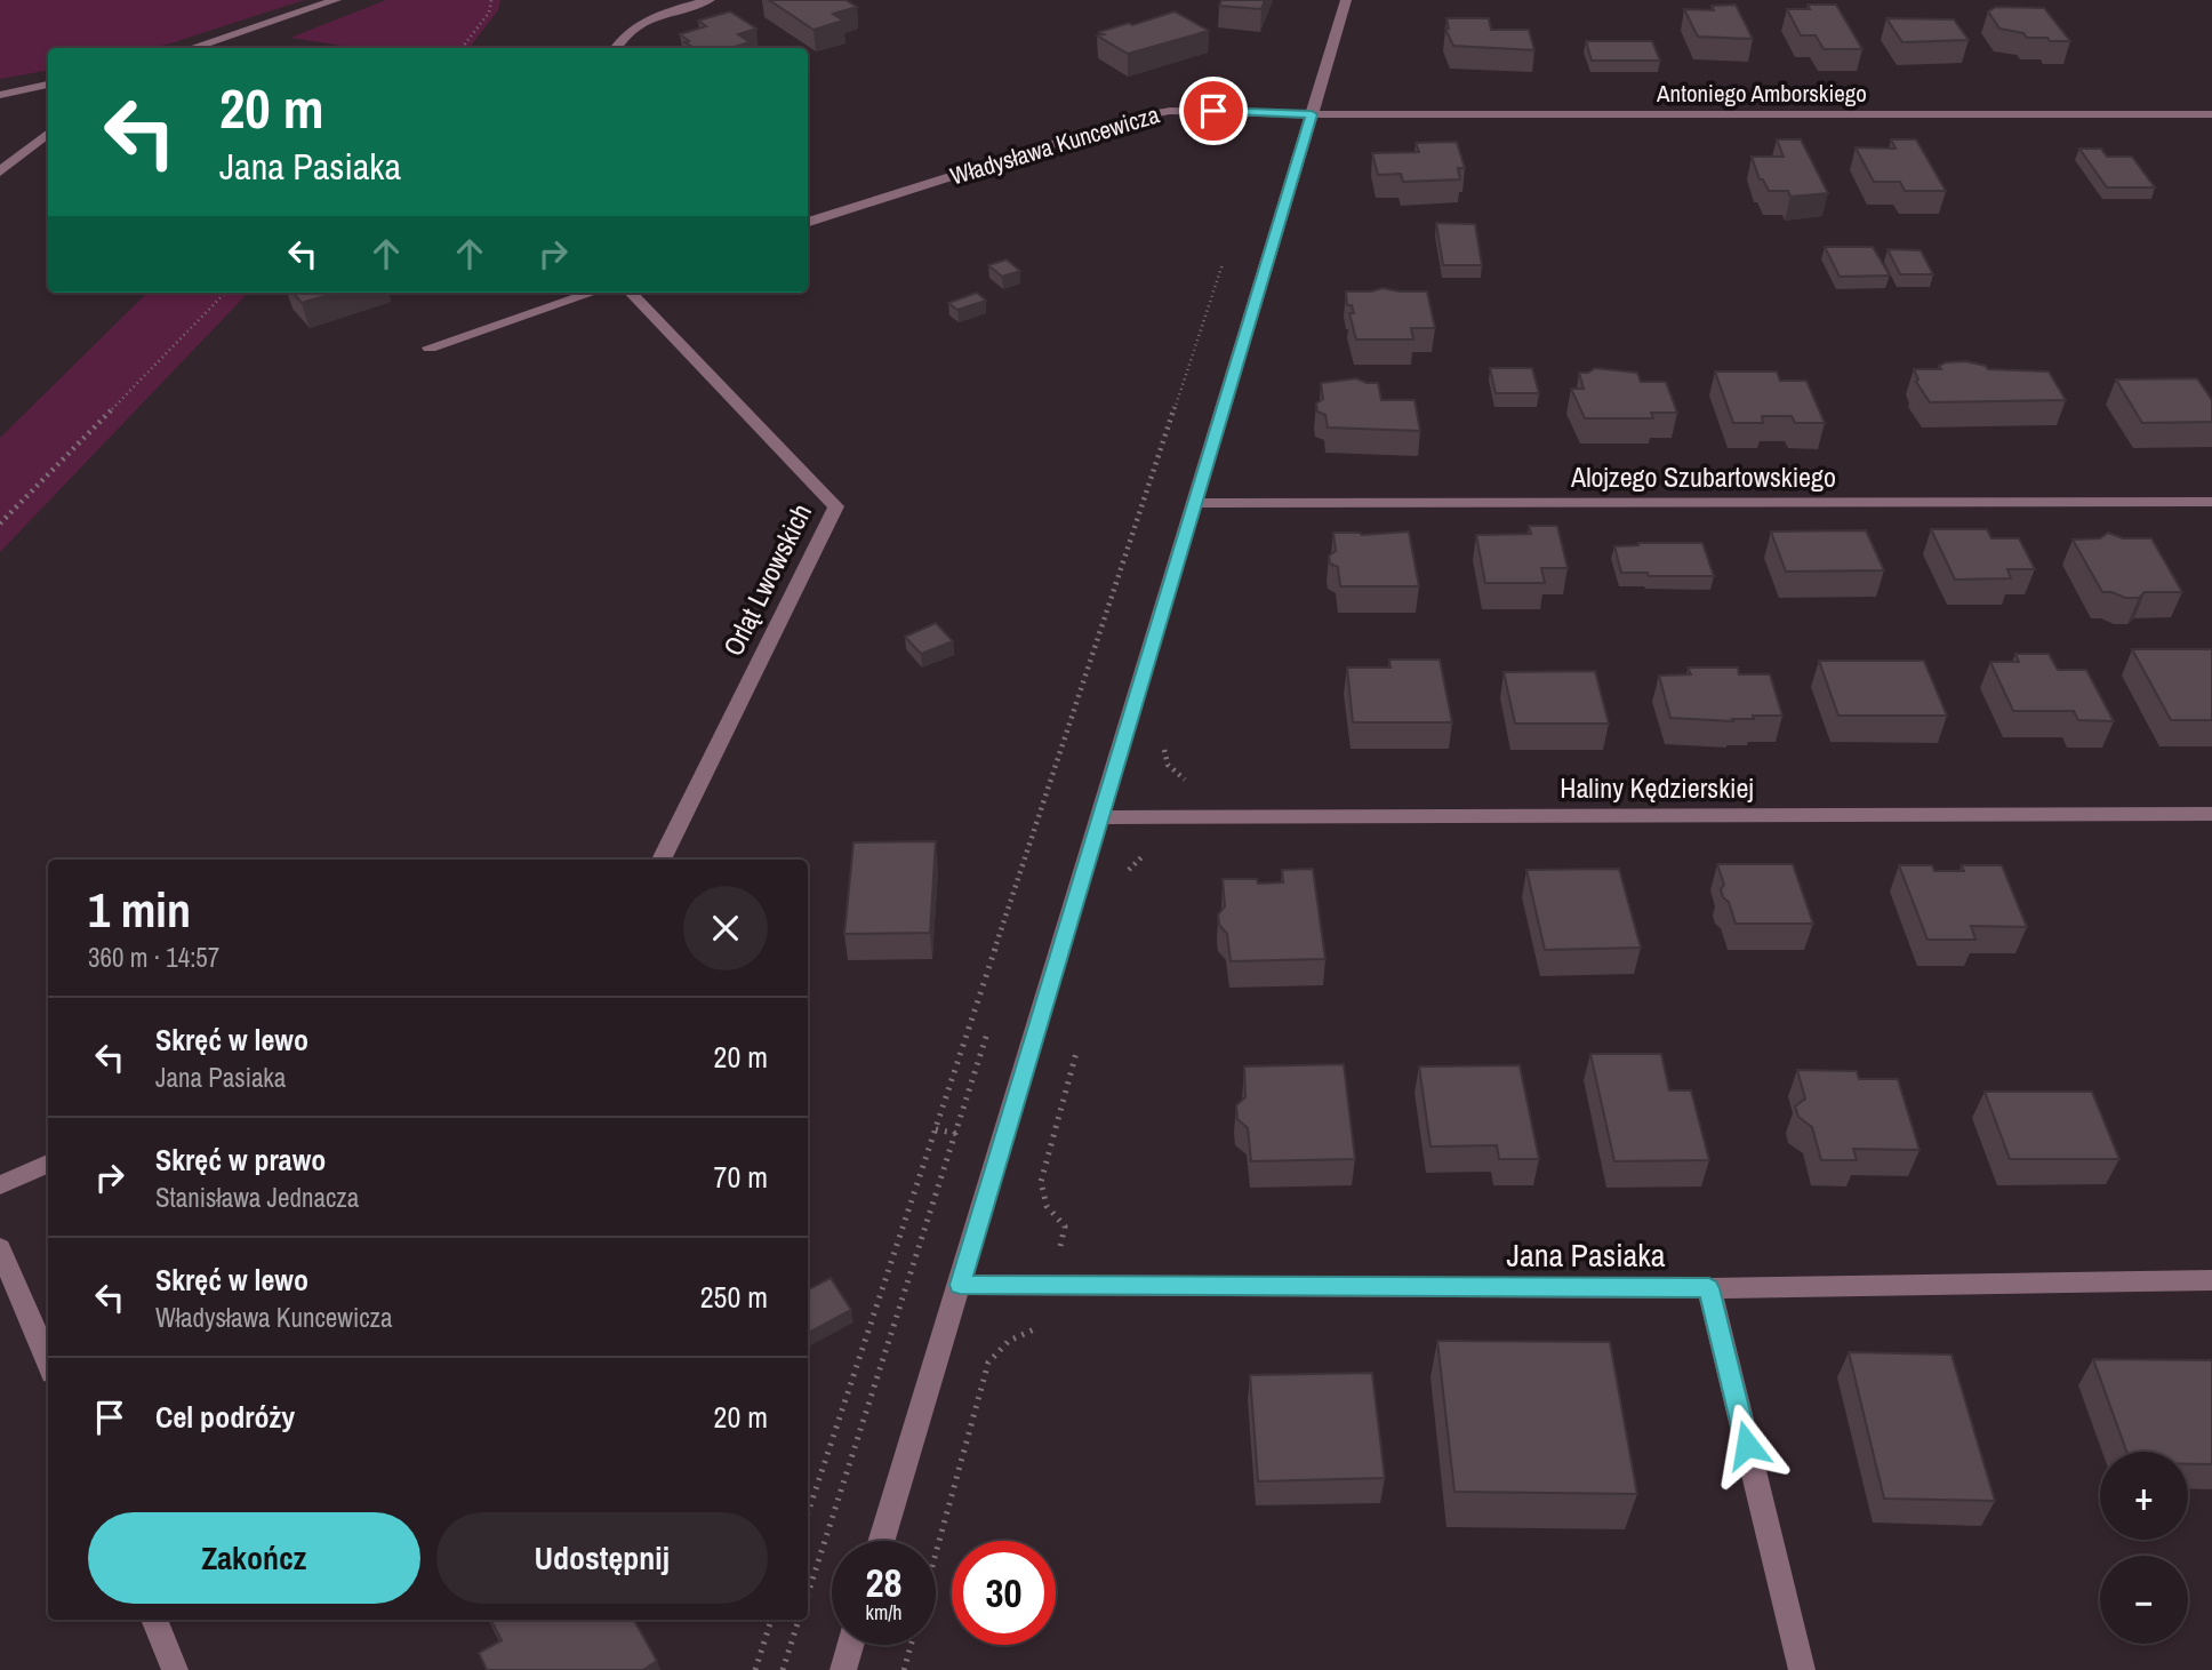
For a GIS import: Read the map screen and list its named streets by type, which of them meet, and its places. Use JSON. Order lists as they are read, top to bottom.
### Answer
{
  "streets": {
    "street": [
      "Antoniego Amborskiego",
      "Władysława Kuncewicza",
      "Alojzego Szubartowskiego",
      "Orląt Lwowskich",
      "Haliny Kędzierskiej",
      "Jana Pasiaka"
    ]
  },
  "crossings": [
    ["Antoniego Amborskiego", "Władysława Kuncewicza"]
  ],
  "page": {
    "turn": ["20 m", "Jana Pasiaka"],
    "heading": ["1 min", "360 m · 14:57"],
    "list": [
      {
        "name": "Skręć w lewo",
        "note": "Jana Pasiaka",
        "value": "20 m"
      },
      {
        "name": "Skręć w prawo",
        "note": "Stanisława Jednacza",
        "value": "70 m"
      },
      {
        "name": "Skręć w lewo",
        "note": "Władysława Kuncewicza",
        "value": "250 m"
      },
      {
        "name": "Cel podróży",
        "value": "20 m"
      }
    ],
    "map_buttons": ["+", "−"],
    "buttons": ["Zakończ", "Udostępnij"],
    "speed": "28 km/h",
    "limit": "30"
  }
}
